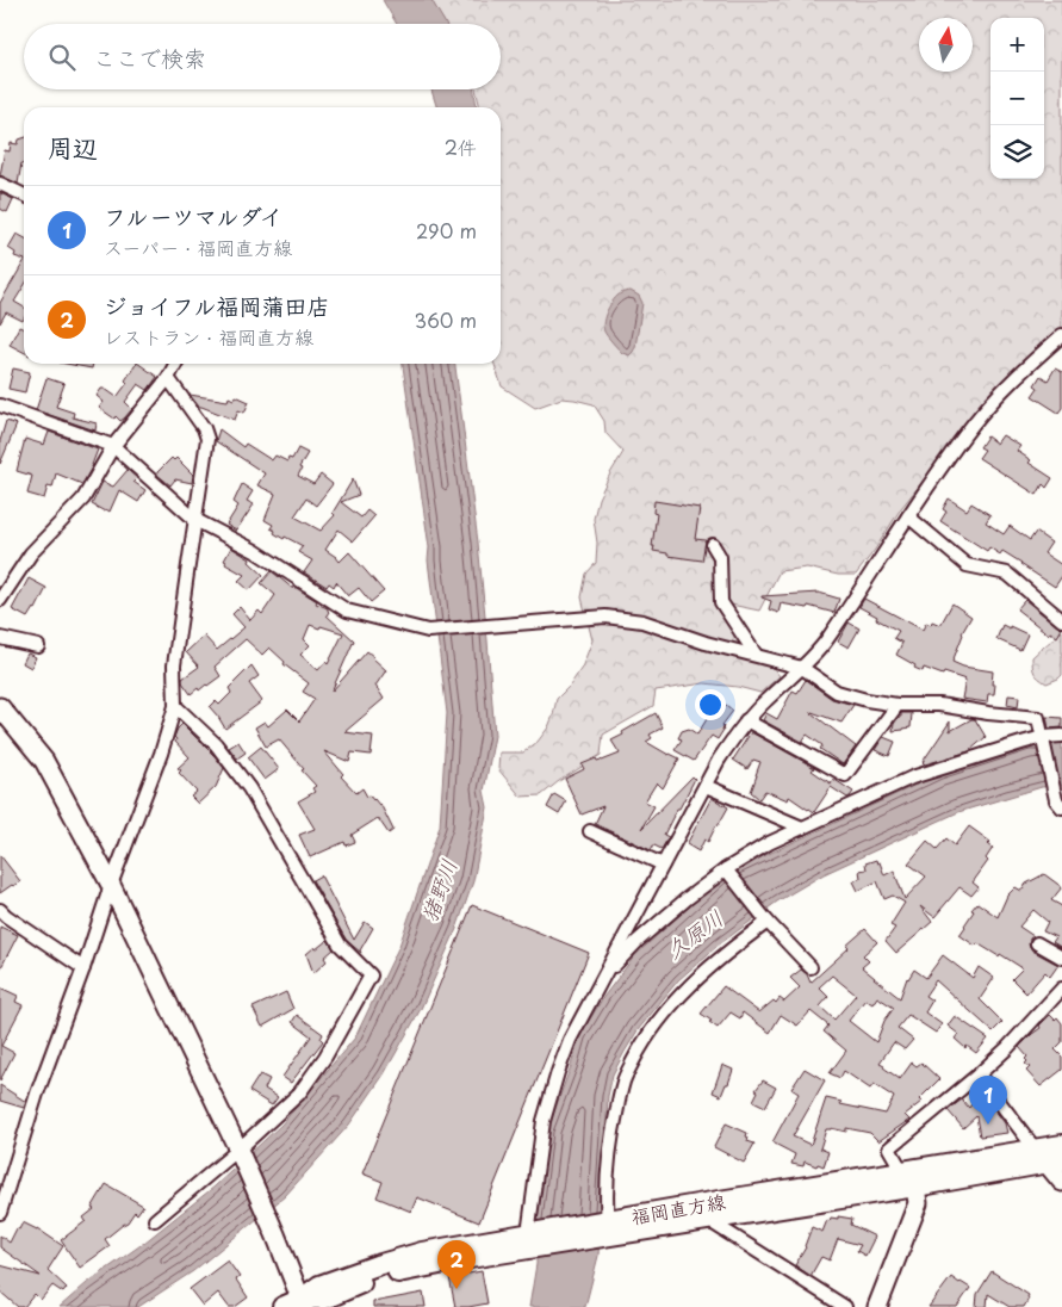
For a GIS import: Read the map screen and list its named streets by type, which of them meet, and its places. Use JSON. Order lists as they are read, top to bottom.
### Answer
{
  "streets": {
    "main road": ["福岡直方線"]
  },
  "water": ["猪野川", "久原川"],
  "north": "top",
  "page": {
    "map_buttons": ["+", "−"],
    "search": "ここで検索",
    "heading": ["周辺", "2件"],
    "list": [
      {
        "mark": "1",
        "name": "フルーツマルダイ",
        "note": "スーパー · 福岡直方線",
        "value": "290 m"
      },
      {
        "mark": "2",
        "name": "ジョイフル福岡蒲田店",
        "note": "レストラン · 福岡直方線",
        "value": "360 m"
      }
    ],
    "pins": ["1", "2"]
  }
}
